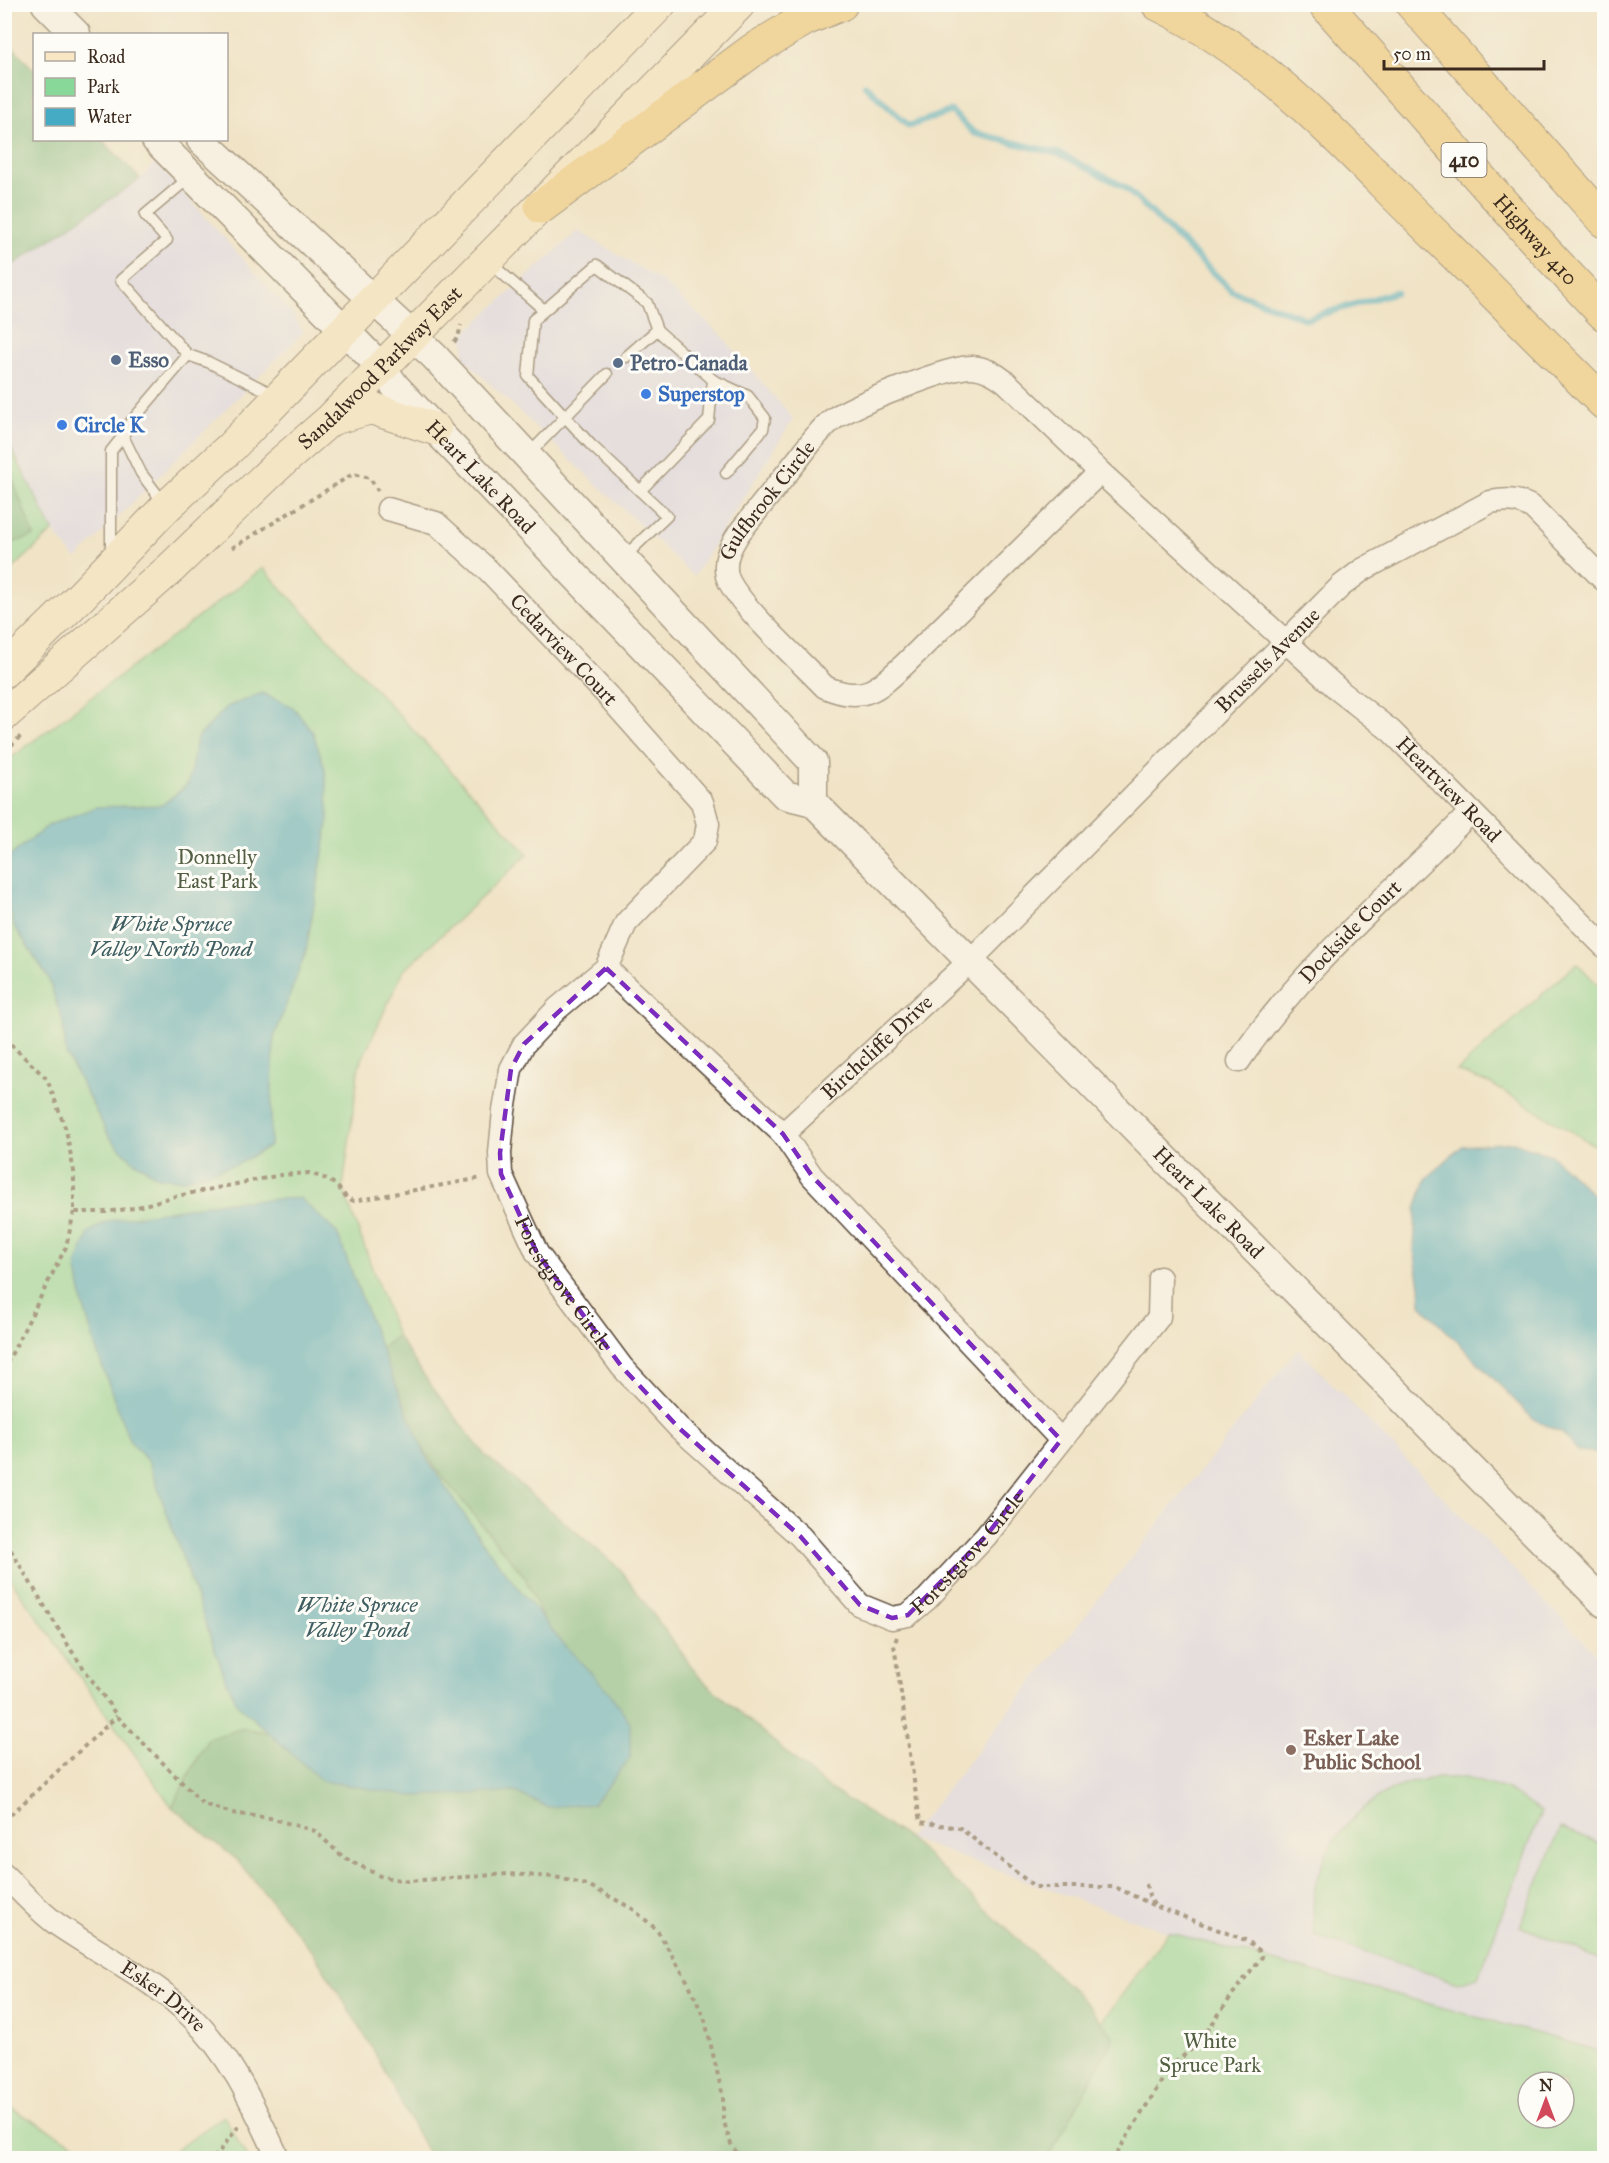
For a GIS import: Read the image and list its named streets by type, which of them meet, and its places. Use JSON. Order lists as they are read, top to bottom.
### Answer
{
  "streets": {
    "highway": ["410", "Highway 410"],
    "main road": ["Sandalwood Parkway East"],
    "street": [
      "Heart Lake Road",
      "Gulfbrook Circle",
      "Cedarview Court",
      "Brussels Avenue",
      "Heartview Road",
      "Dockside Court",
      "Birchcliffe Drive",
      "Forestgrove Circle",
      "Esker Drive"
    ]
  },
  "crossings": [
    ["Sandalwood Parkway East", "Heart Lake Road"],
    ["Heart Lake Road", "Brussels Avenue"],
    ["Heart Lake Road", "Birchcliffe Drive"],
    ["Gulfbrook Circle", "Brussels Avenue"],
    ["Gulfbrook Circle", "Heartview Road"],
    ["Cedarview Court", "Forestgrove Circle"],
    ["Brussels Avenue", "Heartview Road"],
    ["Brussels Avenue", "Birchcliffe Drive"],
    ["Heartview Road", "Dockside Court"]
  ],
  "water": ["White Spruce Valley North Pond", "White Spruce Valley Pond"],
  "parks": ["Donnelly East Park", "White Spruce Park"],
  "places": [
    "Esso",
    "Petro-Canada",
    "Superstop",
    "Circle K",
    "Esker Lake Public School"
  ],
  "legend": ["Road", "Park", "Water"],
  "scale_bar": "50 m",
  "north": "top"
}
